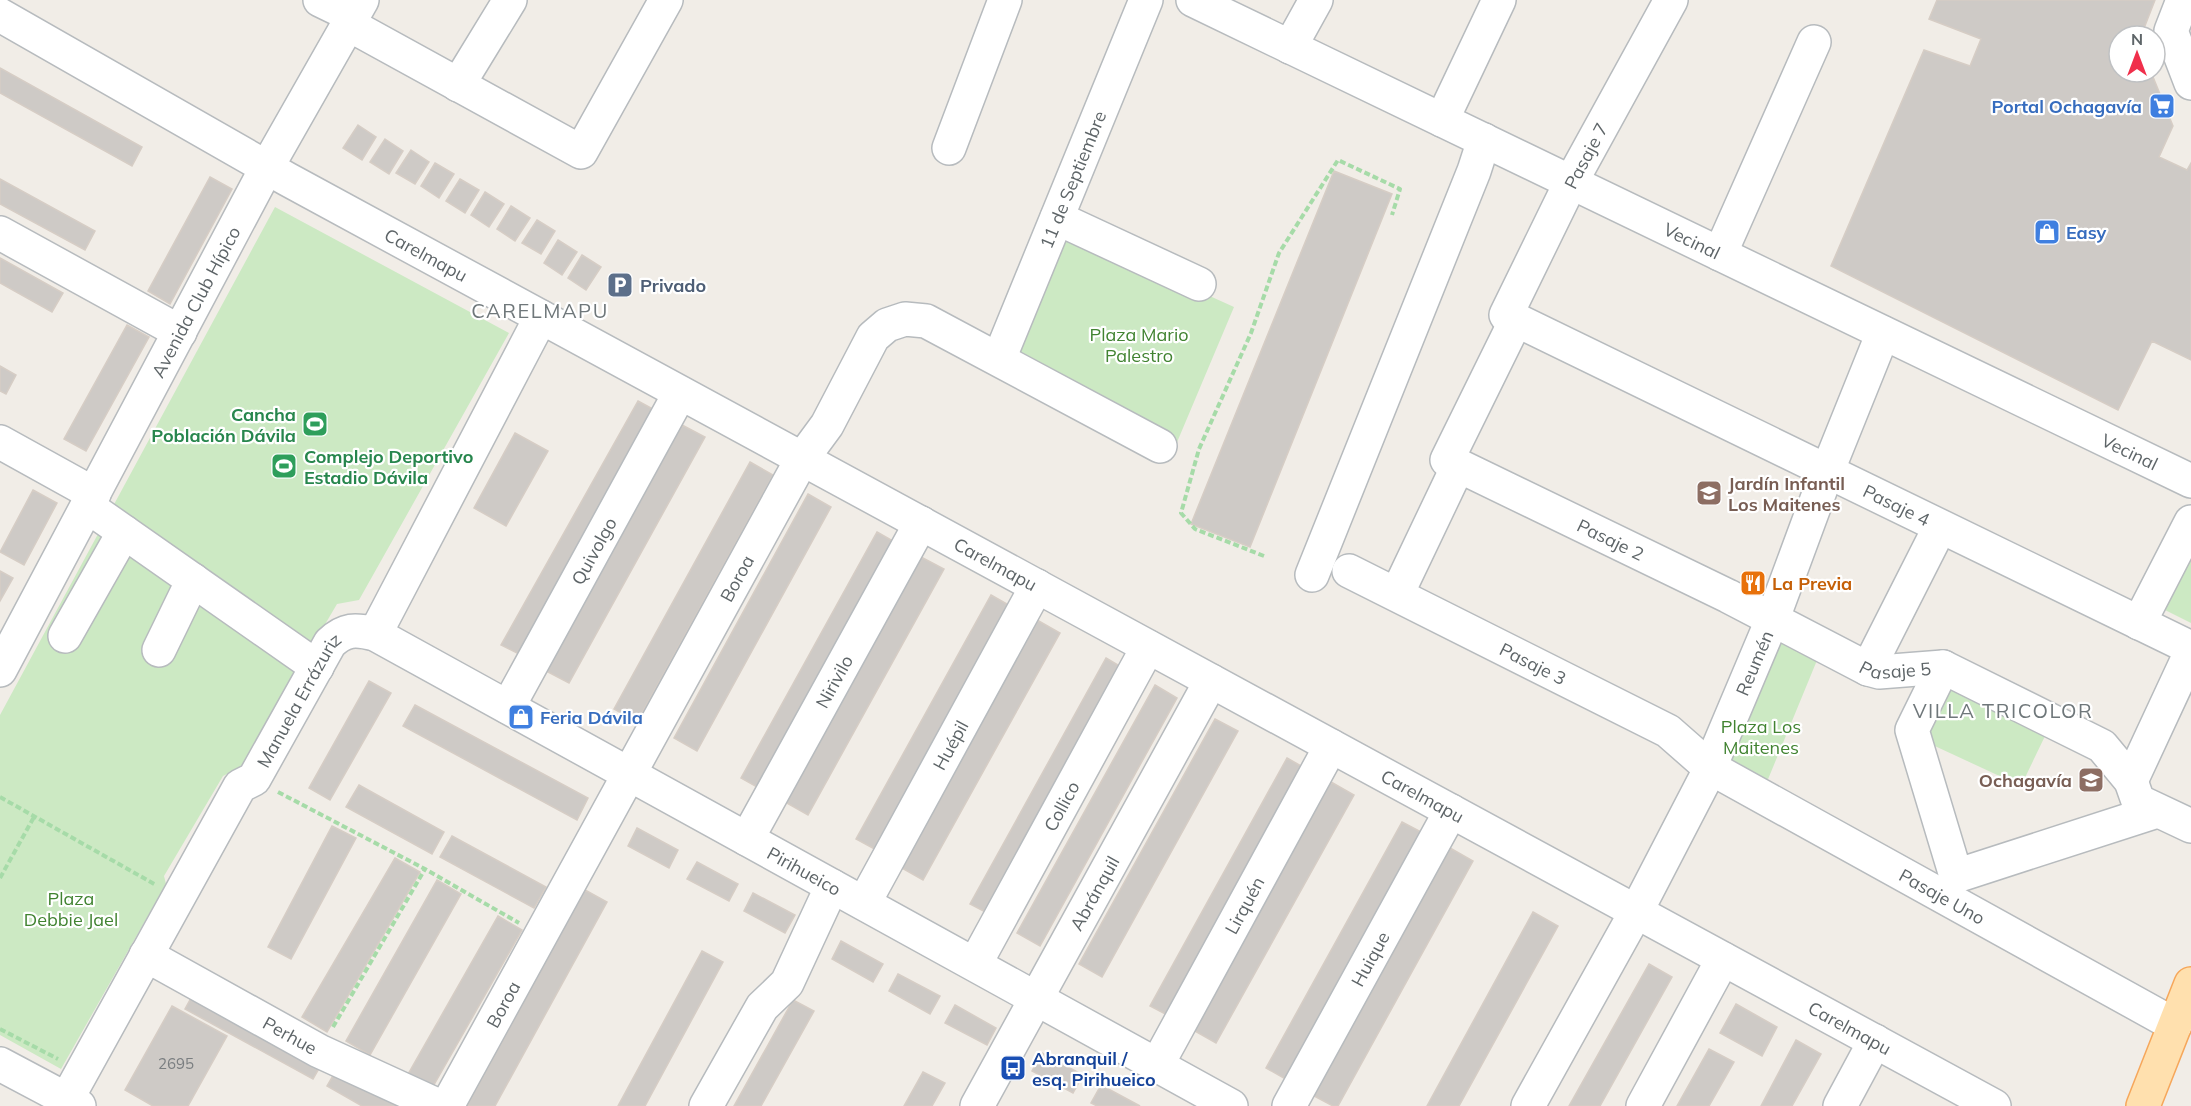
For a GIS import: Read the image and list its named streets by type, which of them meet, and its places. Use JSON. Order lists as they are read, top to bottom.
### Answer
{
  "streets": {
    "street": [
      "Pasaje 7",
      "11 de Septiembre",
      "Vecinal",
      "Carelmapu",
      "Avenida Club Hípico",
      "Pasaje 4",
      "Pasaje 2",
      "Quivolgo",
      "Boroa",
      "Reumén",
      "Pasaje 3",
      "Pasaje 5",
      "Nirivilo",
      "Manuela Errázuriz",
      "Huépil",
      "Collico",
      "Pirihueico",
      "Abránquil",
      "Pasaje Uno",
      "Lirquén",
      "Huique",
      "Perhue"
    ]
  },
  "crossings": [
    ["Pasaje 7", "Vecinal"],
    ["Pasaje 7", "Pasaje 4"],
    ["Pasaje 7", "Pasaje 2"],
    ["Pasaje 7", "Pasaje 3"],
    ["11 de Septiembre", "Boroa"],
    ["Vecinal", "Reumén"],
    ["Carelmapu", "Avenida Club Hípico"],
    ["Carelmapu", "Quivolgo"],
    ["Carelmapu", "Boroa"],
    ["Carelmapu", "Reumén"],
    ["Carelmapu", "Nirivilo"],
    ["Carelmapu", "Manuela Errázuriz"],
    ["Carelmapu", "Huépil"],
    ["Carelmapu", "Collico"],
    ["Carelmapu", "Abránquil"],
    ["Carelmapu", "Lirquén"],
    ["Carelmapu", "Huique"],
    ["Pasaje 4", "Reumén"],
    ["Pasaje 2", "Reumén"],
    ["Pasaje 2", "Pasaje 5"],
    ["Quivolgo", "Pirihueico"],
    ["Boroa", "Pirihueico"],
    ["Reumén", "Pasaje 3"],
    ["Reumén", "Pasaje 5"],
    ["Reumén", "Pasaje Uno"],
    ["Pasaje 3", "Pasaje Uno"],
    ["Nirivilo", "Pirihueico"],
    ["Manuela Errázuriz", "Pirihueico"],
    ["Manuela Errázuriz", "Perhue"],
    ["Huépil", "Pirihueico"],
    ["Collico", "Pirihueico"],
    ["Pirihueico", "Abránquil"],
    ["Pirihueico", "Lirquén"]
  ],
  "districts": ["CARELMAPU", "VILLA TRICOLOR"],
  "parks": ["Plaza Mario Palestro", "Plaza Los Maitenes", "Plaza Debbie Jael"],
  "places": {
    "supermarket": ["Portal Ochagavía"],
    "shop": ["Easy", "Feria Dávila"],
    "parking": ["Privado"],
    "sports": ["Cancha Población Dávila", "Complejo Deportivo Estadio Dávila"],
    "school or university": ["Jardín Infantil Los Maitenes", "Ochagavía"],
    "restaurant": ["La Previa"],
    "bus stop": ["Abranquil / esq. Pirihueico"]
  },
  "house_numbers": ["2695"],
  "north": "top"
}
